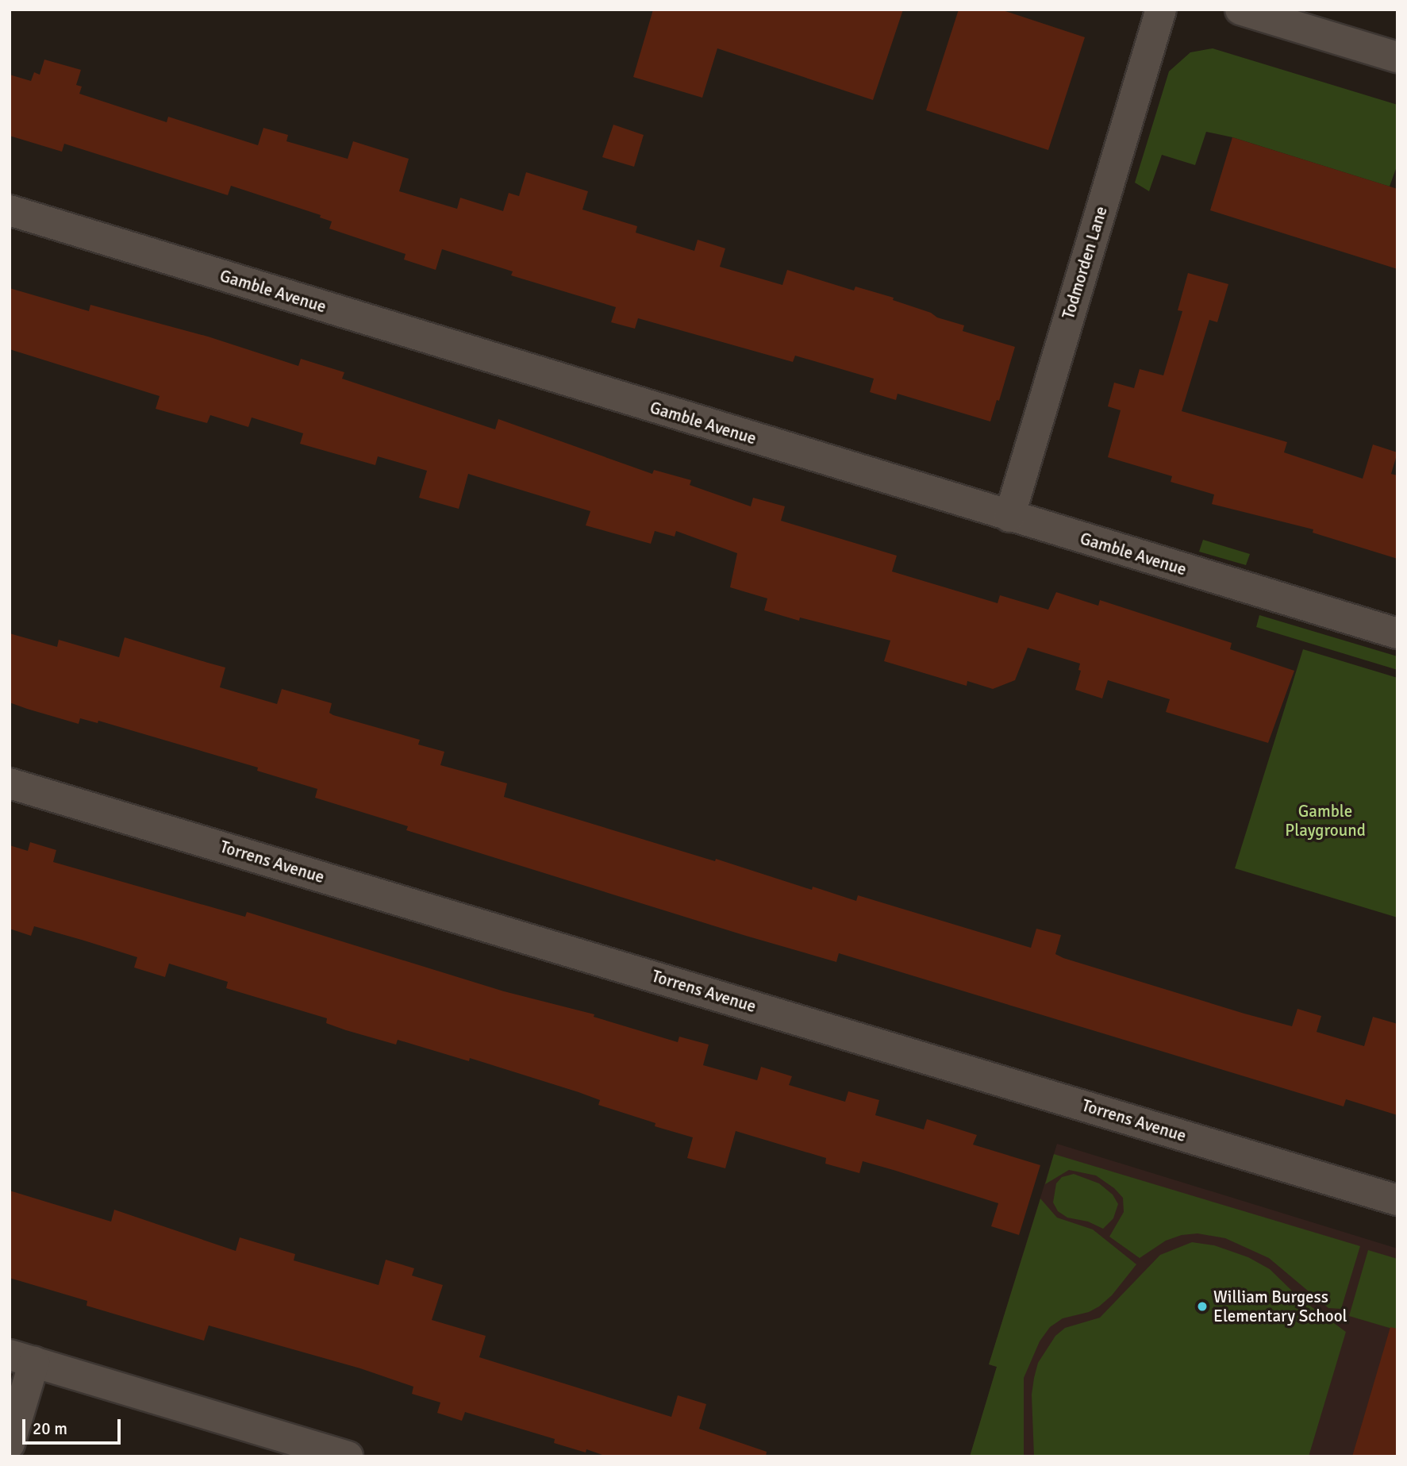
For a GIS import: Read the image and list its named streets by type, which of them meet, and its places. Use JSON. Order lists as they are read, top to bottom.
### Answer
{
  "streets": {
    "street": ["Todmorden Lane", "Gamble Avenue", "Torrens Avenue"]
  },
  "crossings": [
    ["Todmorden Lane", "Gamble Avenue"]
  ],
  "parks": ["Gamble Playground"],
  "places": ["William Burgess Elementary School"],
  "scale_bar": "20 m"
}
